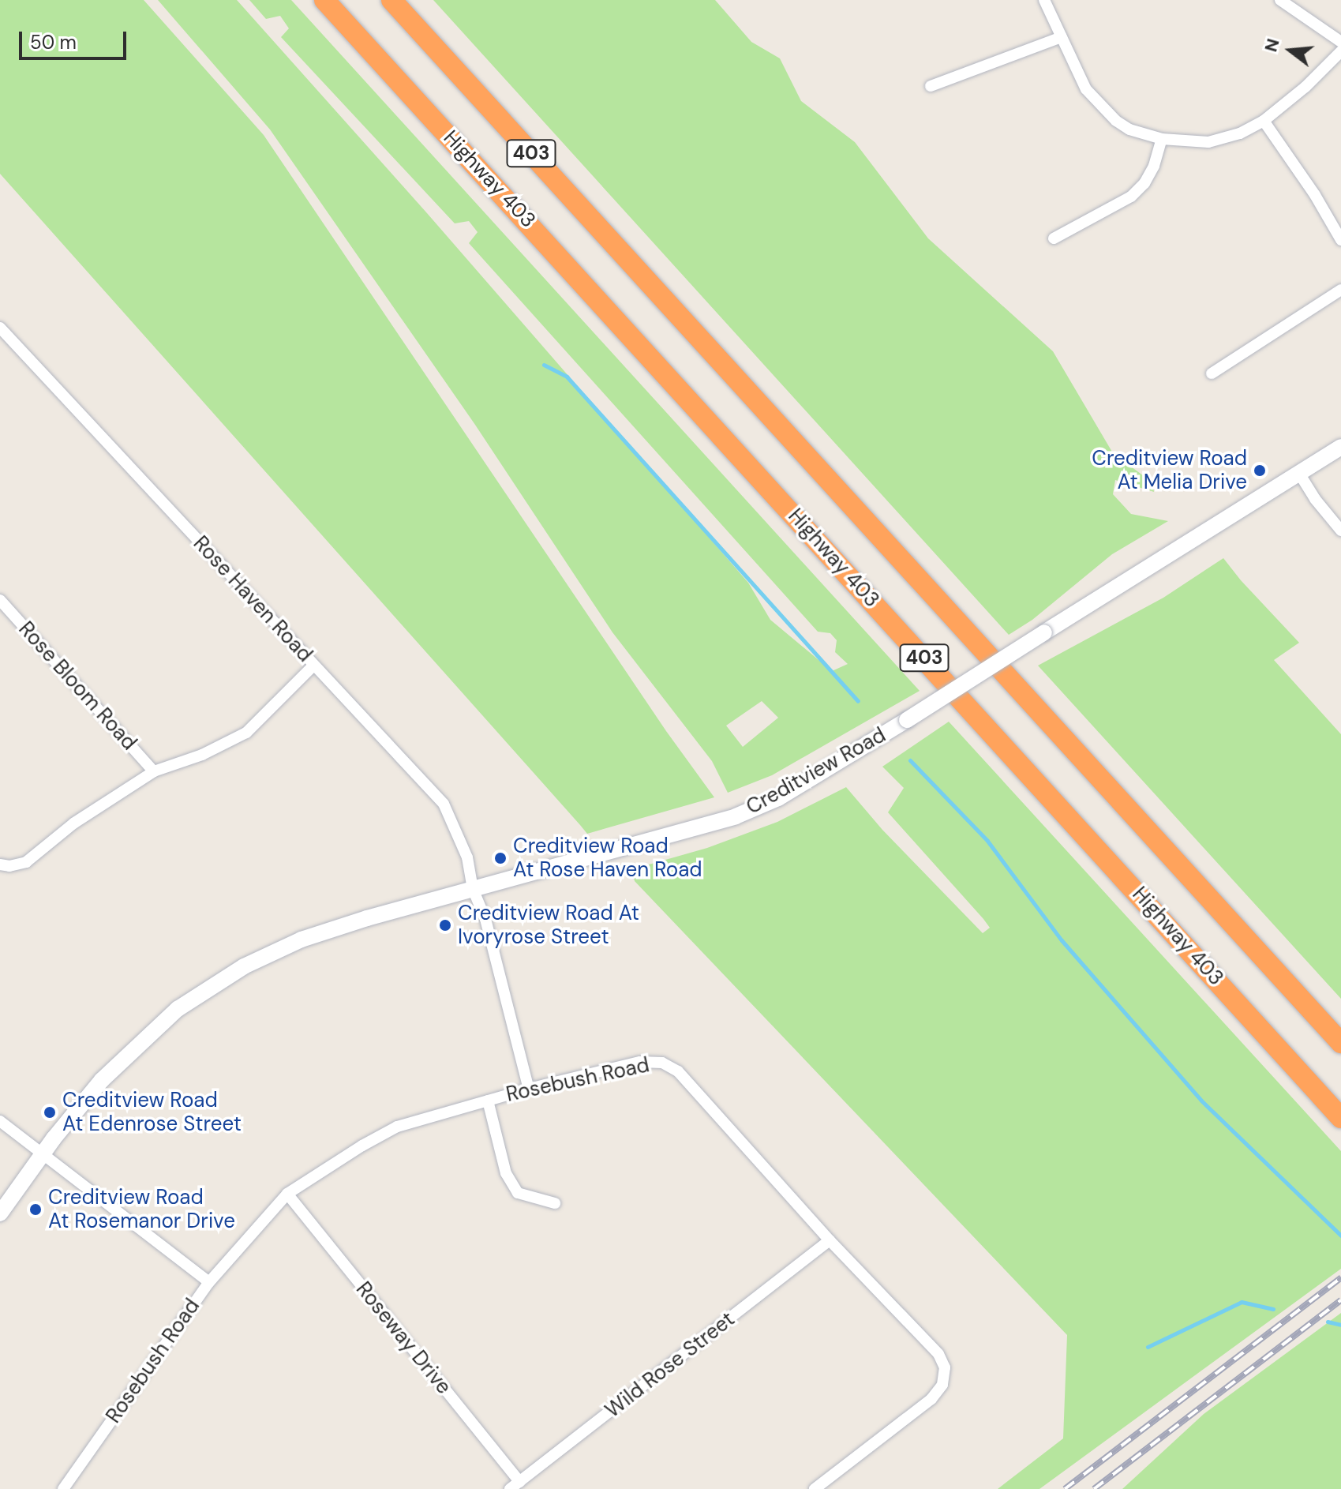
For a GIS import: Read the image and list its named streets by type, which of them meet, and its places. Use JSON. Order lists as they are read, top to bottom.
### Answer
{
  "streets": {
    "highway": ["403", "Highway 403"],
    "main road": ["Creditview Road"],
    "street": [
      "Rose Haven Road",
      "Rose Bloom Road",
      "Rosebush Road",
      "Roseway Drive",
      "Wild Rose Street"
    ]
  },
  "crossings": [
    ["Rose Haven Road", "Creditview Road"],
    ["Rose Haven Road", "Rosebush Road"],
    ["Rosebush Road", "Roseway Drive"],
    ["Rosebush Road", "Wild Rose Street"],
    ["Roseway Drive", "Wild Rose Street"]
  ],
  "places": [
    "Creditview Road At Melia Drive",
    "Creditview Road At Rose Haven Road",
    "Creditview Road At Ivoryrose Street",
    "Creditview Road At Edenrose Street",
    "Creditview Road At Rosemanor Drive"
  ],
  "scale_bar": "50 m",
  "north": "left"
}
